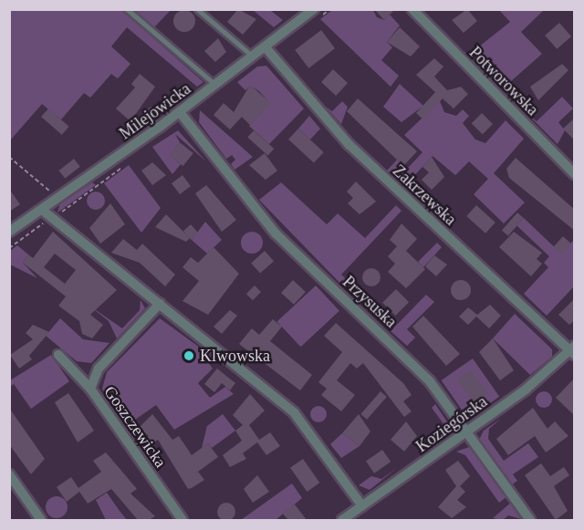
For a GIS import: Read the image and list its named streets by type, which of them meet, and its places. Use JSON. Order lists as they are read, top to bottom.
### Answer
{
  "streets": {
    "street": [
      "Potworowska",
      "Milejowicka",
      "Zakrzewska",
      "Przysuska",
      "Koziegórska",
      "Goszczewicka"
    ]
  },
  "crossings": [
    ["Milejowicka", "Zakrzewska"],
    ["Milejowicka", "Przysuska"],
    ["Zakrzewska", "Koziegórska"],
    ["Przysuska", "Koziegórska"]
  ],
  "places": ["Klwowska"]
}
